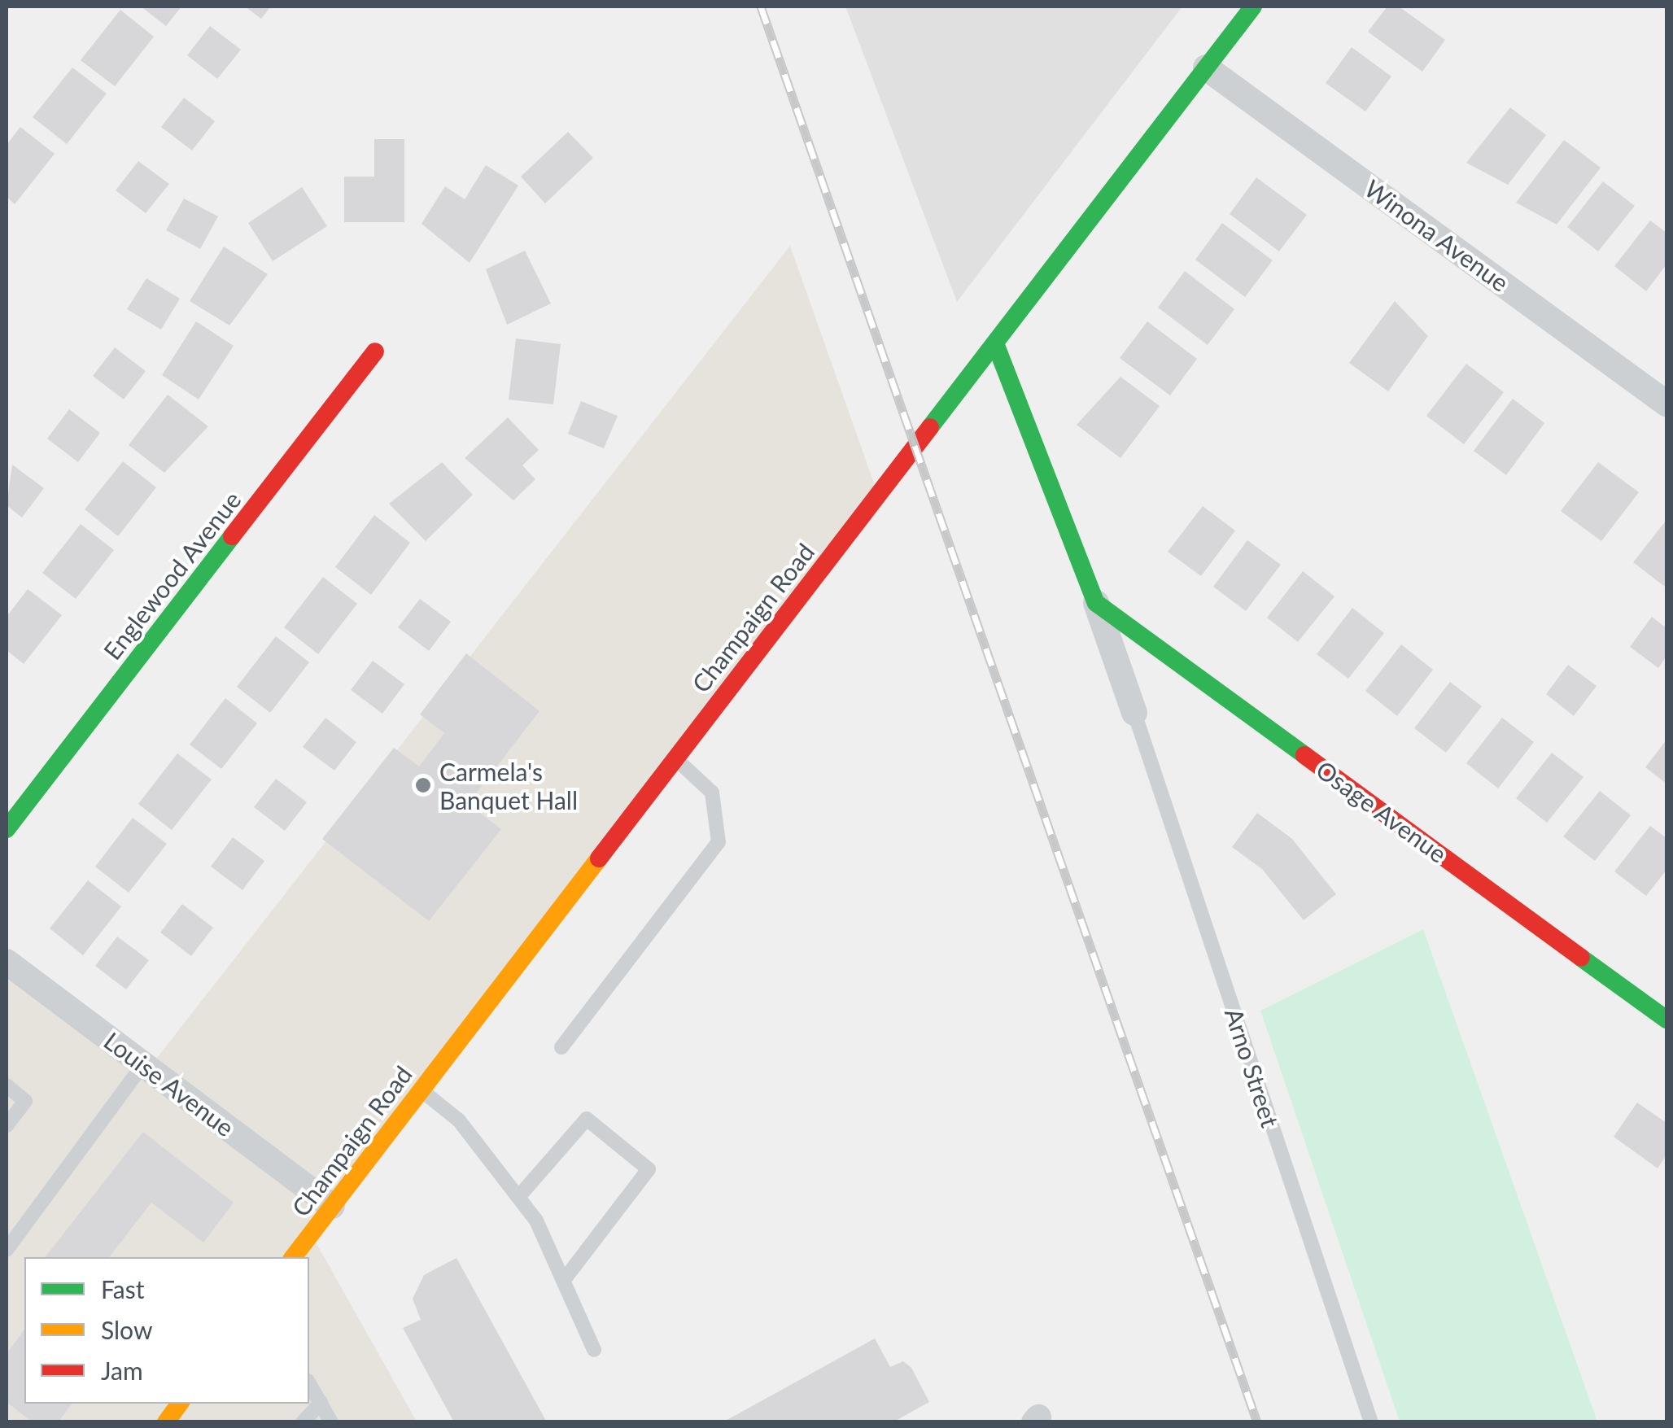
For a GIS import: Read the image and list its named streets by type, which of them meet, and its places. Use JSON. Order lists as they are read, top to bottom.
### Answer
{
  "streets": {
    "street": [
      "Winona Avenue",
      "Englewood Avenue",
      "Champaign Road",
      "Osage Avenue",
      "Louise Avenue"
    ],
    "lane": ["Arno Street"]
  },
  "crossings": [
    ["Winona Avenue", "Champaign Road"],
    ["Champaign Road", "Louise Avenue"]
  ],
  "places": ["Carmela's Banquet Hall"],
  "legend": ["Fast", "Slow", "Jam"]
}
